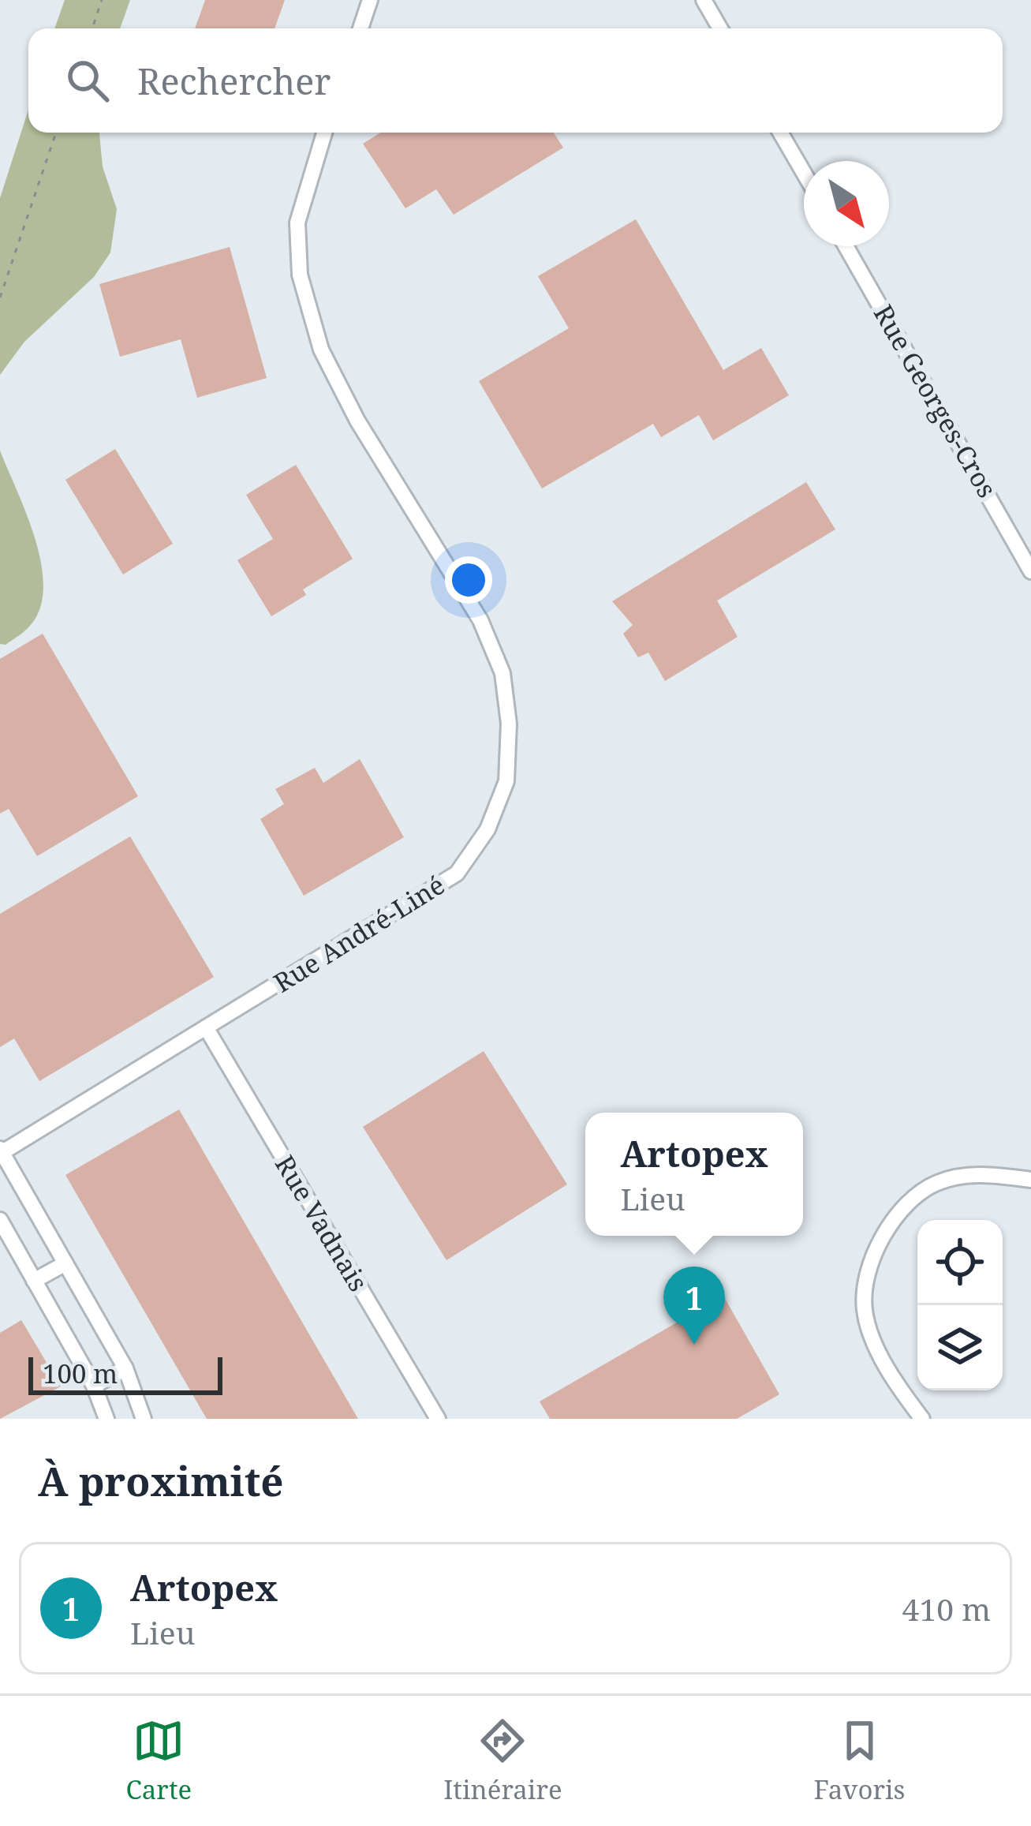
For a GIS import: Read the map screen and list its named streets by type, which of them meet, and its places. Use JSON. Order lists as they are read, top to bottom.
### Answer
{
  "streets": {
    "street": ["Rue Georges-Cros", "Rue André-Liné", "Rue Vadnais"]
  },
  "crossings": [
    ["Rue André-Liné", "Rue Vadnais"]
  ],
  "scale_bar": "100 m",
  "north": "bottom right",
  "page": {
    "search": "Rechercher",
    "popup": ["Artopex", "Lieu"],
    "pins": "1",
    "scale": "100 m",
    "heading": "À proximité",
    "list": [
      {
        "mark": "1",
        "name": "Artopex",
        "note": "Lieu",
        "value": "410 m"
      }
    ],
    "nav": ["Carte", "Itinéraire", "Favoris"]
  }
}
